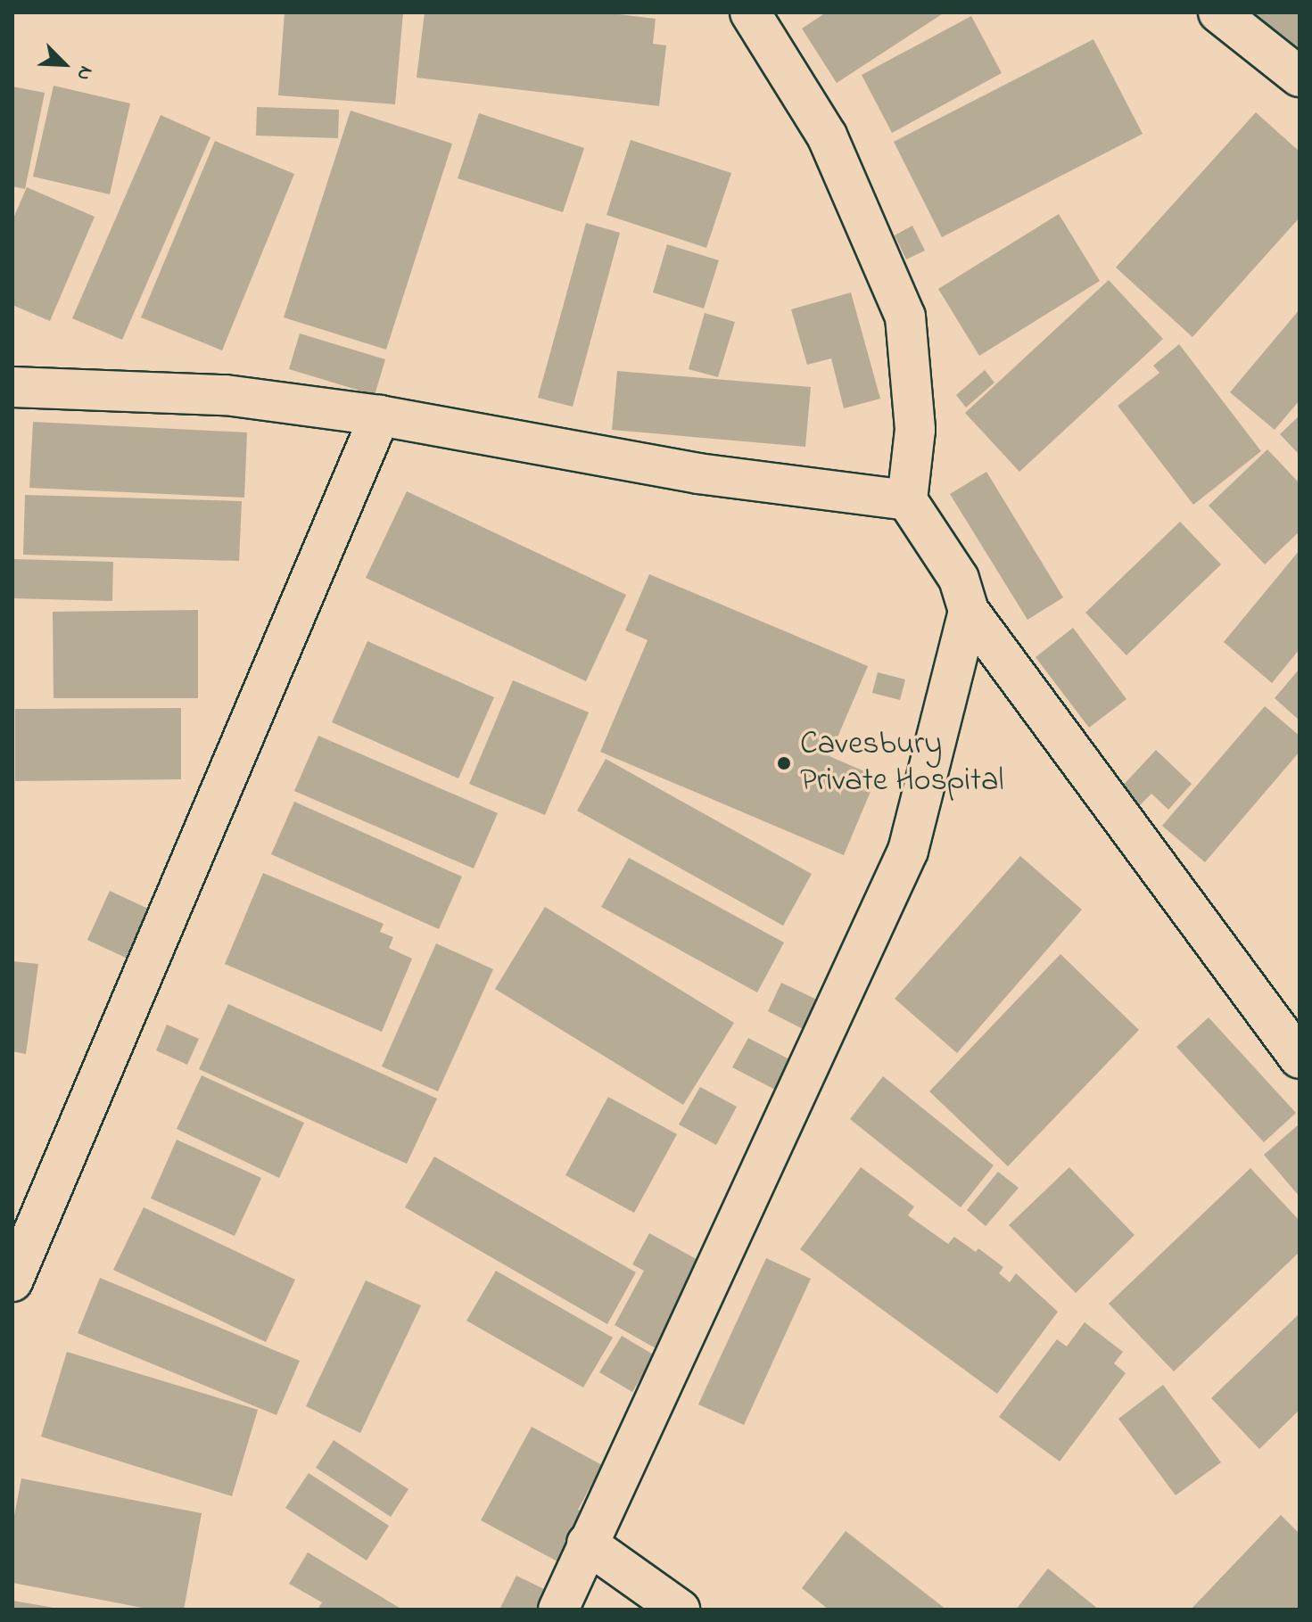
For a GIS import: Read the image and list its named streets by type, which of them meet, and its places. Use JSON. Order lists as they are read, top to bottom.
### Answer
{
  "places": ["Cavesbury Private Hospital"],
  "north": "bottom right"
}
